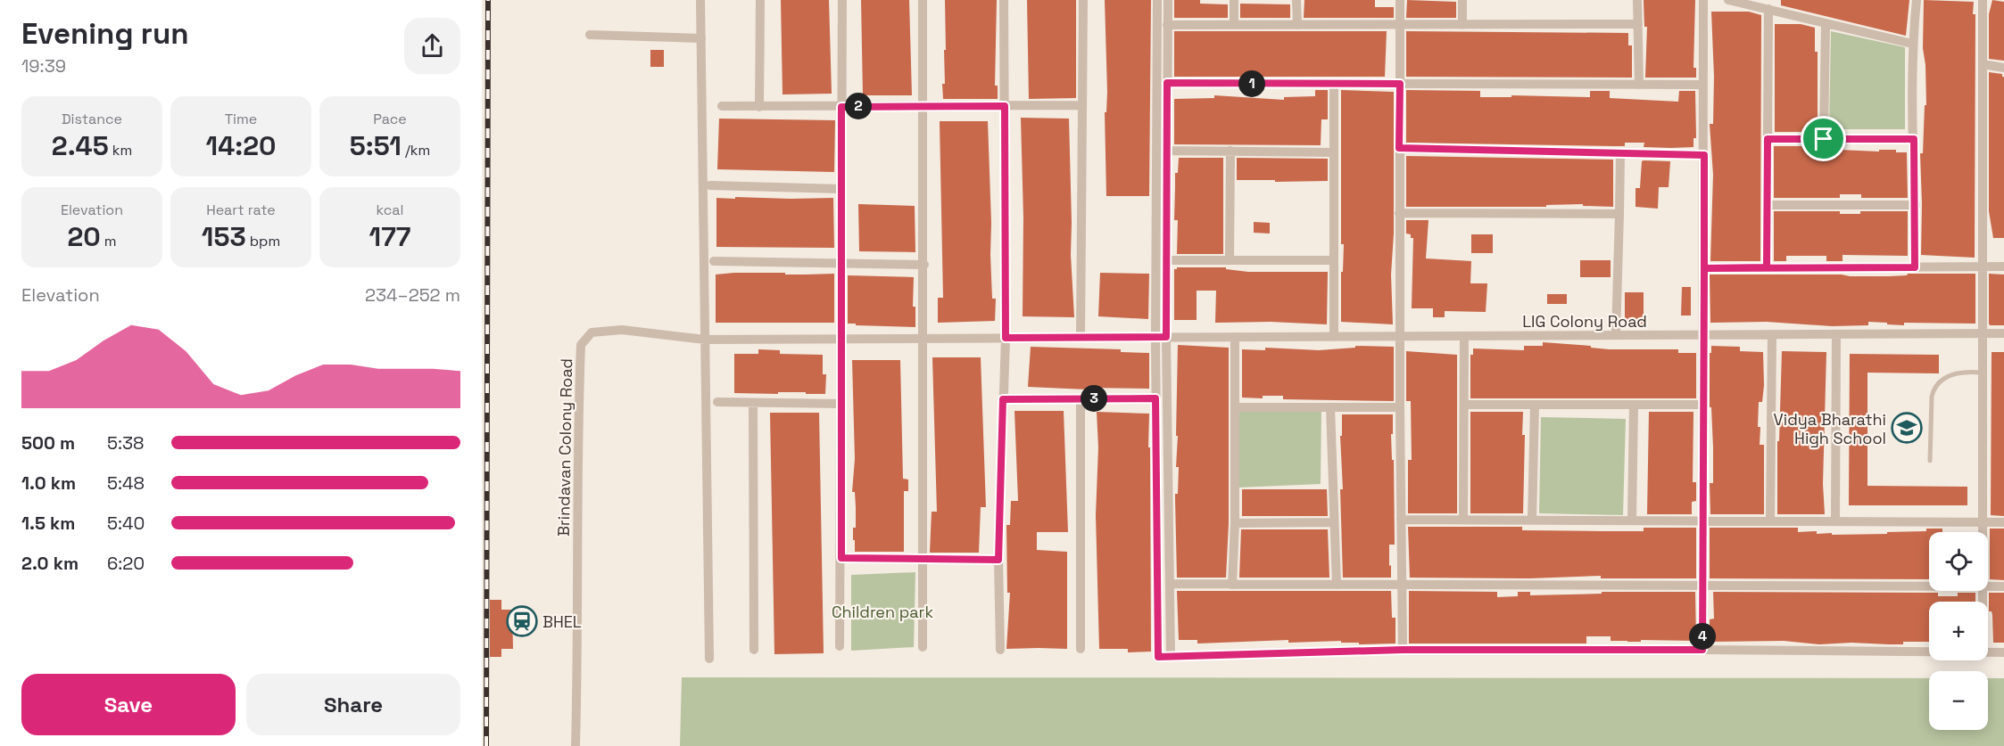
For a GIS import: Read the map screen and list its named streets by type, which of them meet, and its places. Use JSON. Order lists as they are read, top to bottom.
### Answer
{
  "streets": {
    "street": ["LIG Colony Road", "Brindavan Colony Road"]
  },
  "crossings": [
    ["LIG Colony Road", "Brindavan Colony Road"]
  ],
  "parks": ["Children park"],
  "places": {
    "school or university": ["Vidya Bharathi High School"],
    "station": ["BHEL"]
  },
  "page": {
    "heading": ["Evening run", "19:39"],
    "pins": [
      "1",
      "2",
      "3",
      "4"
    ],
    "stats": [
      ["Distance", "2.45 km"],
      ["Time", "14:20"],
      ["Pace", "5:51 /km"],
      ["Elevation", "20 m"],
      ["Heart rate", "153 bpm"],
      ["kcal", "177"]
    ],
    "chart": ["Elevation", "234–252 m"],
    "list": [
      {
        "name": "500 m",
        "note": "5:38"
      },
      {
        "name": "1.0 km",
        "note": "5:48"
      },
      {
        "name": "1.5 km",
        "note": "5:40"
      },
      {
        "name": "2.0 km",
        "note": "6:20"
      }
    ],
    "map_buttons": ["+", "−"],
    "buttons": ["Save", "Share"]
  }
}
